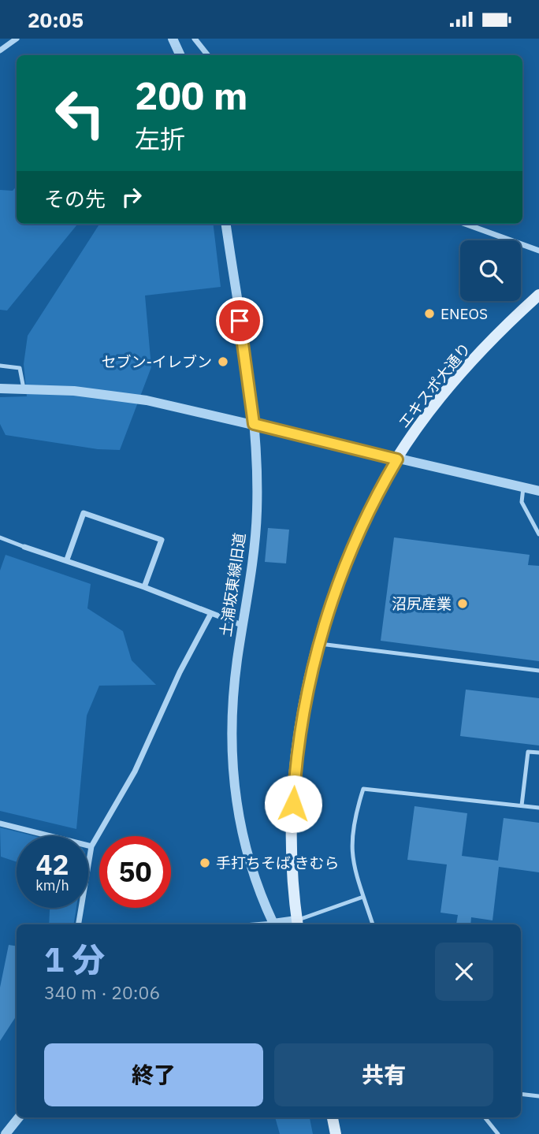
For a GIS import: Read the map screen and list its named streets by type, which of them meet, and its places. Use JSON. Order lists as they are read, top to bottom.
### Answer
{
  "streets": {
    "main road": ["エキスポ大通り"],
    "street": ["土浦坂東線旧道"]
  },
  "places": [
    "ENEOS",
    "セブン-イレブン",
    "沼尻産業",
    "手打ちそば きむら"
  ],
  "page": {
    "status": "20:05",
    "turn": ["200 m", "左折"],
    "then": "その先",
    "speed": "42 km/h",
    "limit": "50",
    "heading": ["1 分", "340 m · 20:06"],
    "buttons": ["終了", "共有"]
  }
}
